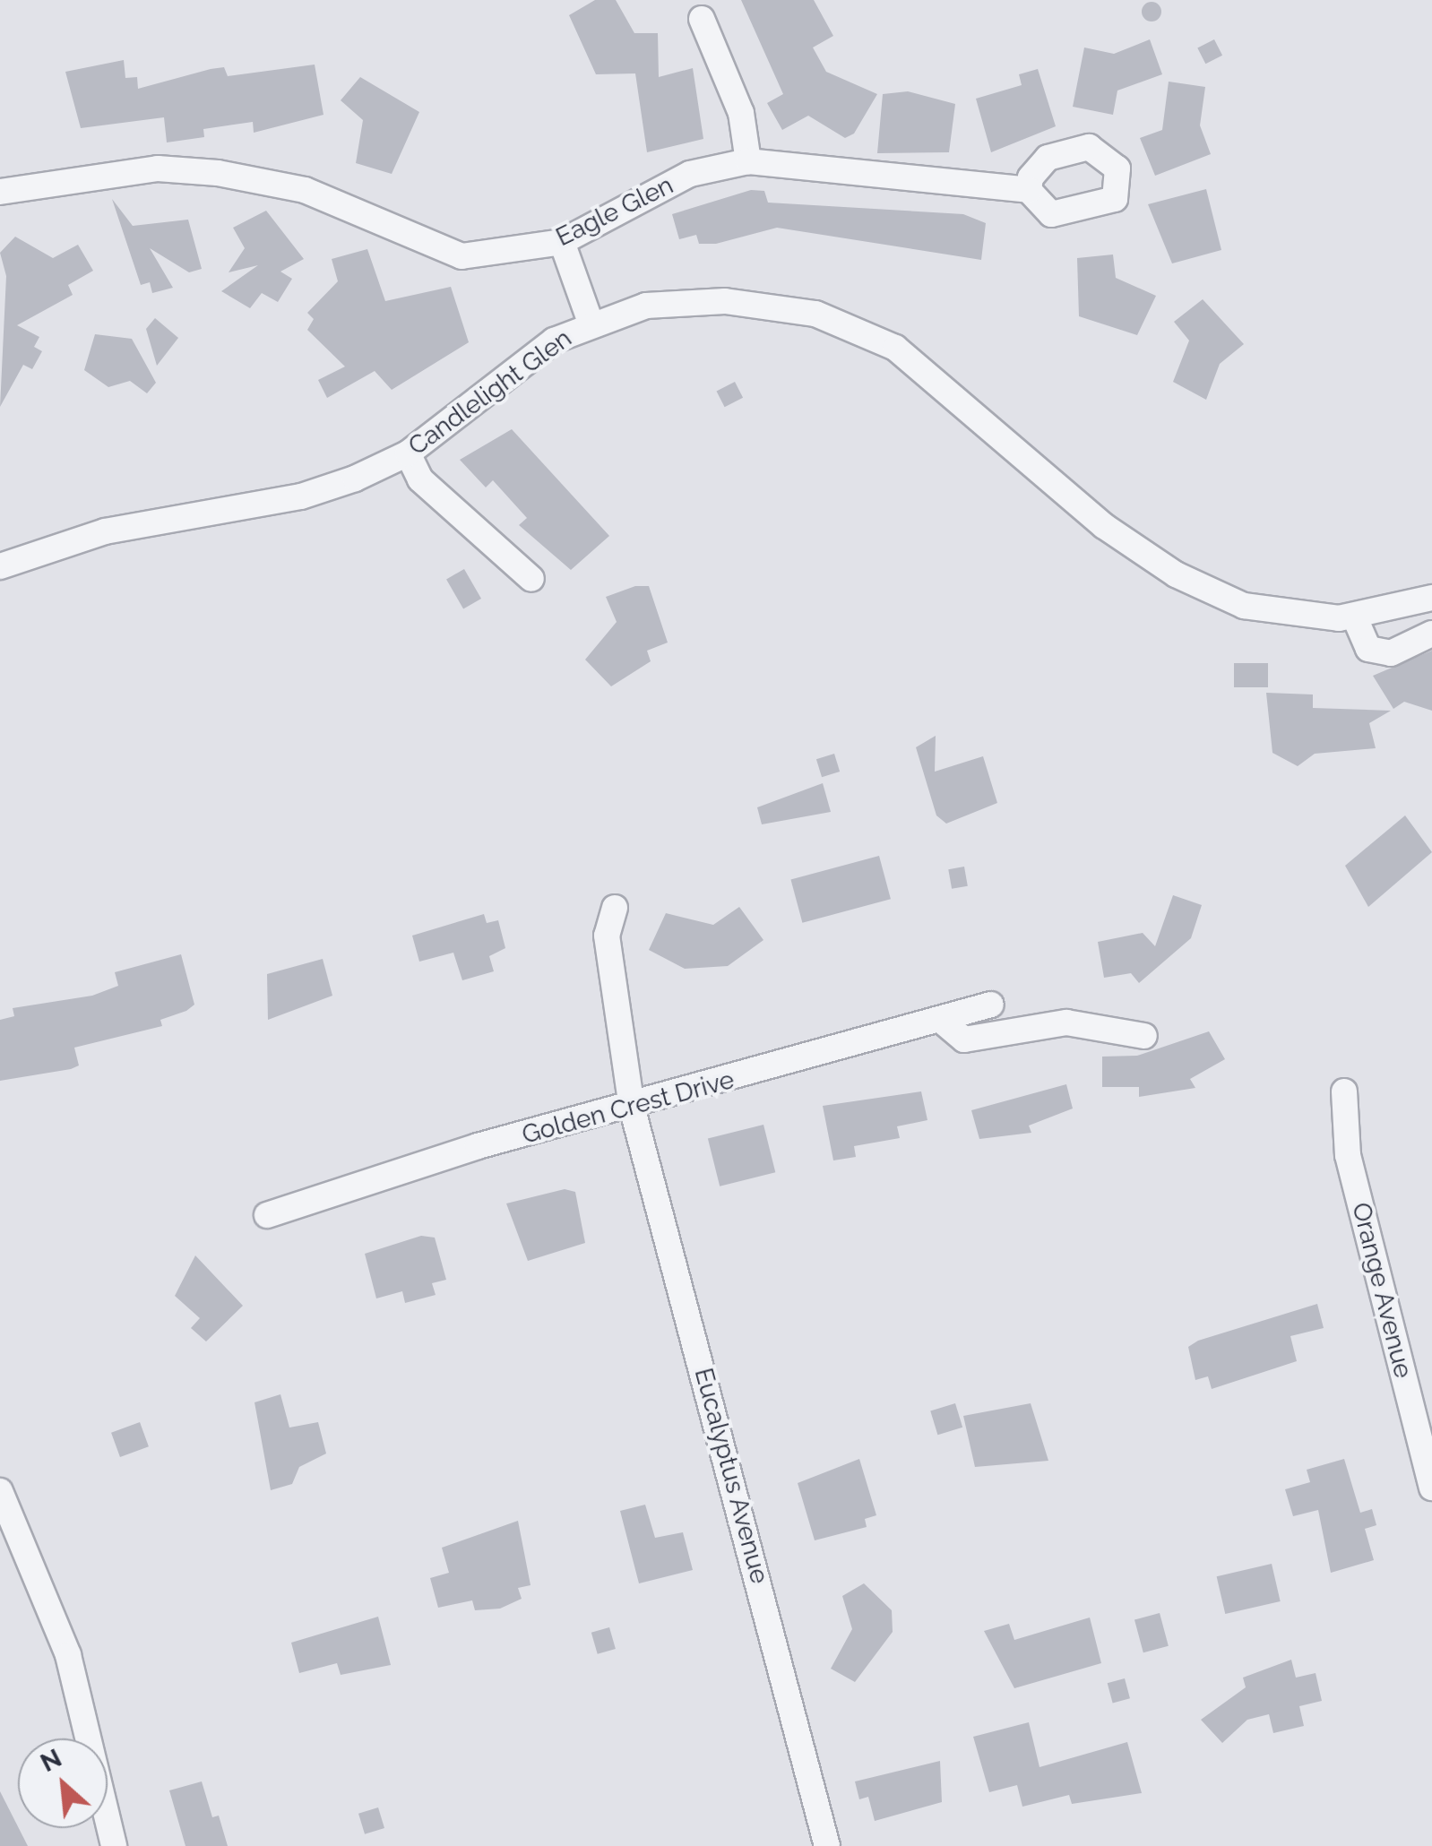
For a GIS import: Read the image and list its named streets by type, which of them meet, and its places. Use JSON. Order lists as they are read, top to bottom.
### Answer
{
  "streets": {
    "street": [
      "Eagle Glen",
      "Candlelight Glen",
      "Golden Crest Drive",
      "Orange Avenue",
      "Eucalyptus Avenue"
    ]
  },
  "crossings": [
    ["Golden Crest Drive", "Eucalyptus Avenue"]
  ],
  "north": "top left"
}
